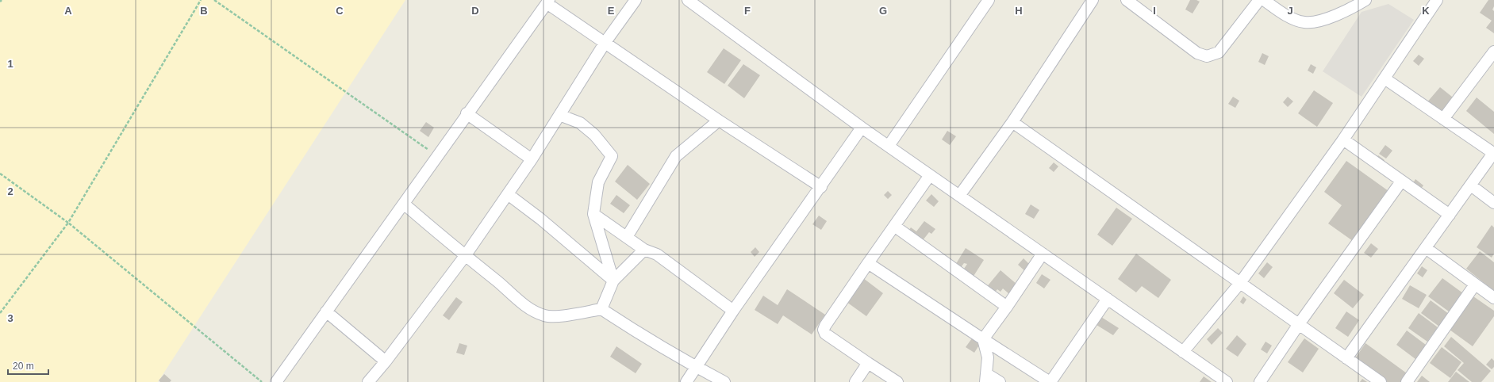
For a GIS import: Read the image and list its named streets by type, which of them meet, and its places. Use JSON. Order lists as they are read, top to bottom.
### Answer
{
  "scale_bar": "20 m",
  "grid": {
    "columns": [
      "A",
      "B",
      "C",
      "D",
      "E",
      "F",
      "G",
      "H",
      "I",
      "J",
      "K"
    ],
    "rows": ["1", "2", "3"]
  }
}
